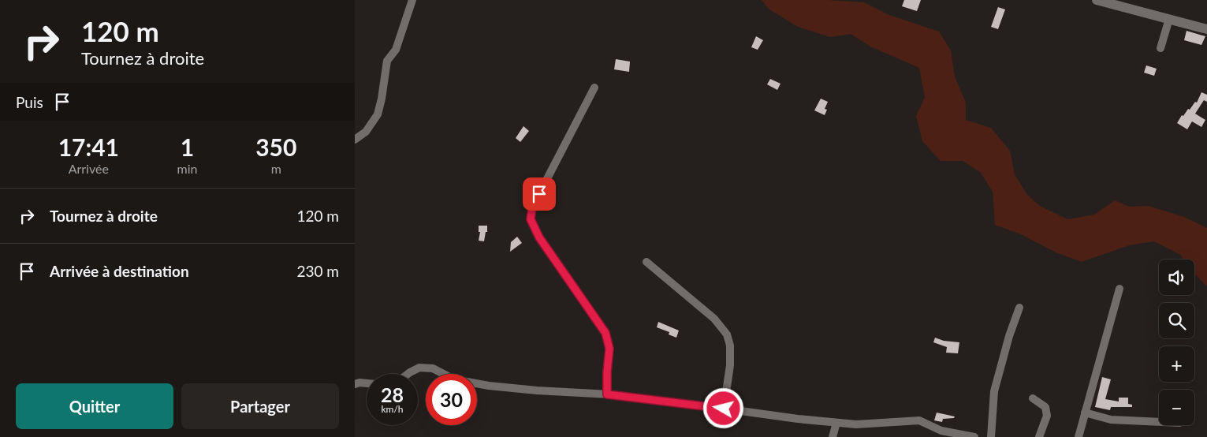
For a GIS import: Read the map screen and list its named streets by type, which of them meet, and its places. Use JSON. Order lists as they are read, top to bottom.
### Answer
{
  "page": {
    "turn": ["120 m", "Tournez à droite"],
    "then": "Puis",
    "eta": [
      "17:41",
      "Arrivée",
      "1",
      "min",
      "350",
      "m"
    ],
    "list": [
      {
        "name": "Tournez à droite",
        "value": "120 m"
      },
      {
        "name": "Arrivée à destination",
        "value": "230 m"
      }
    ],
    "map_buttons": ["+", "−"],
    "speed": "28 km/h",
    "limit": "30",
    "buttons": ["Quitter", "Partager"]
  }
}
